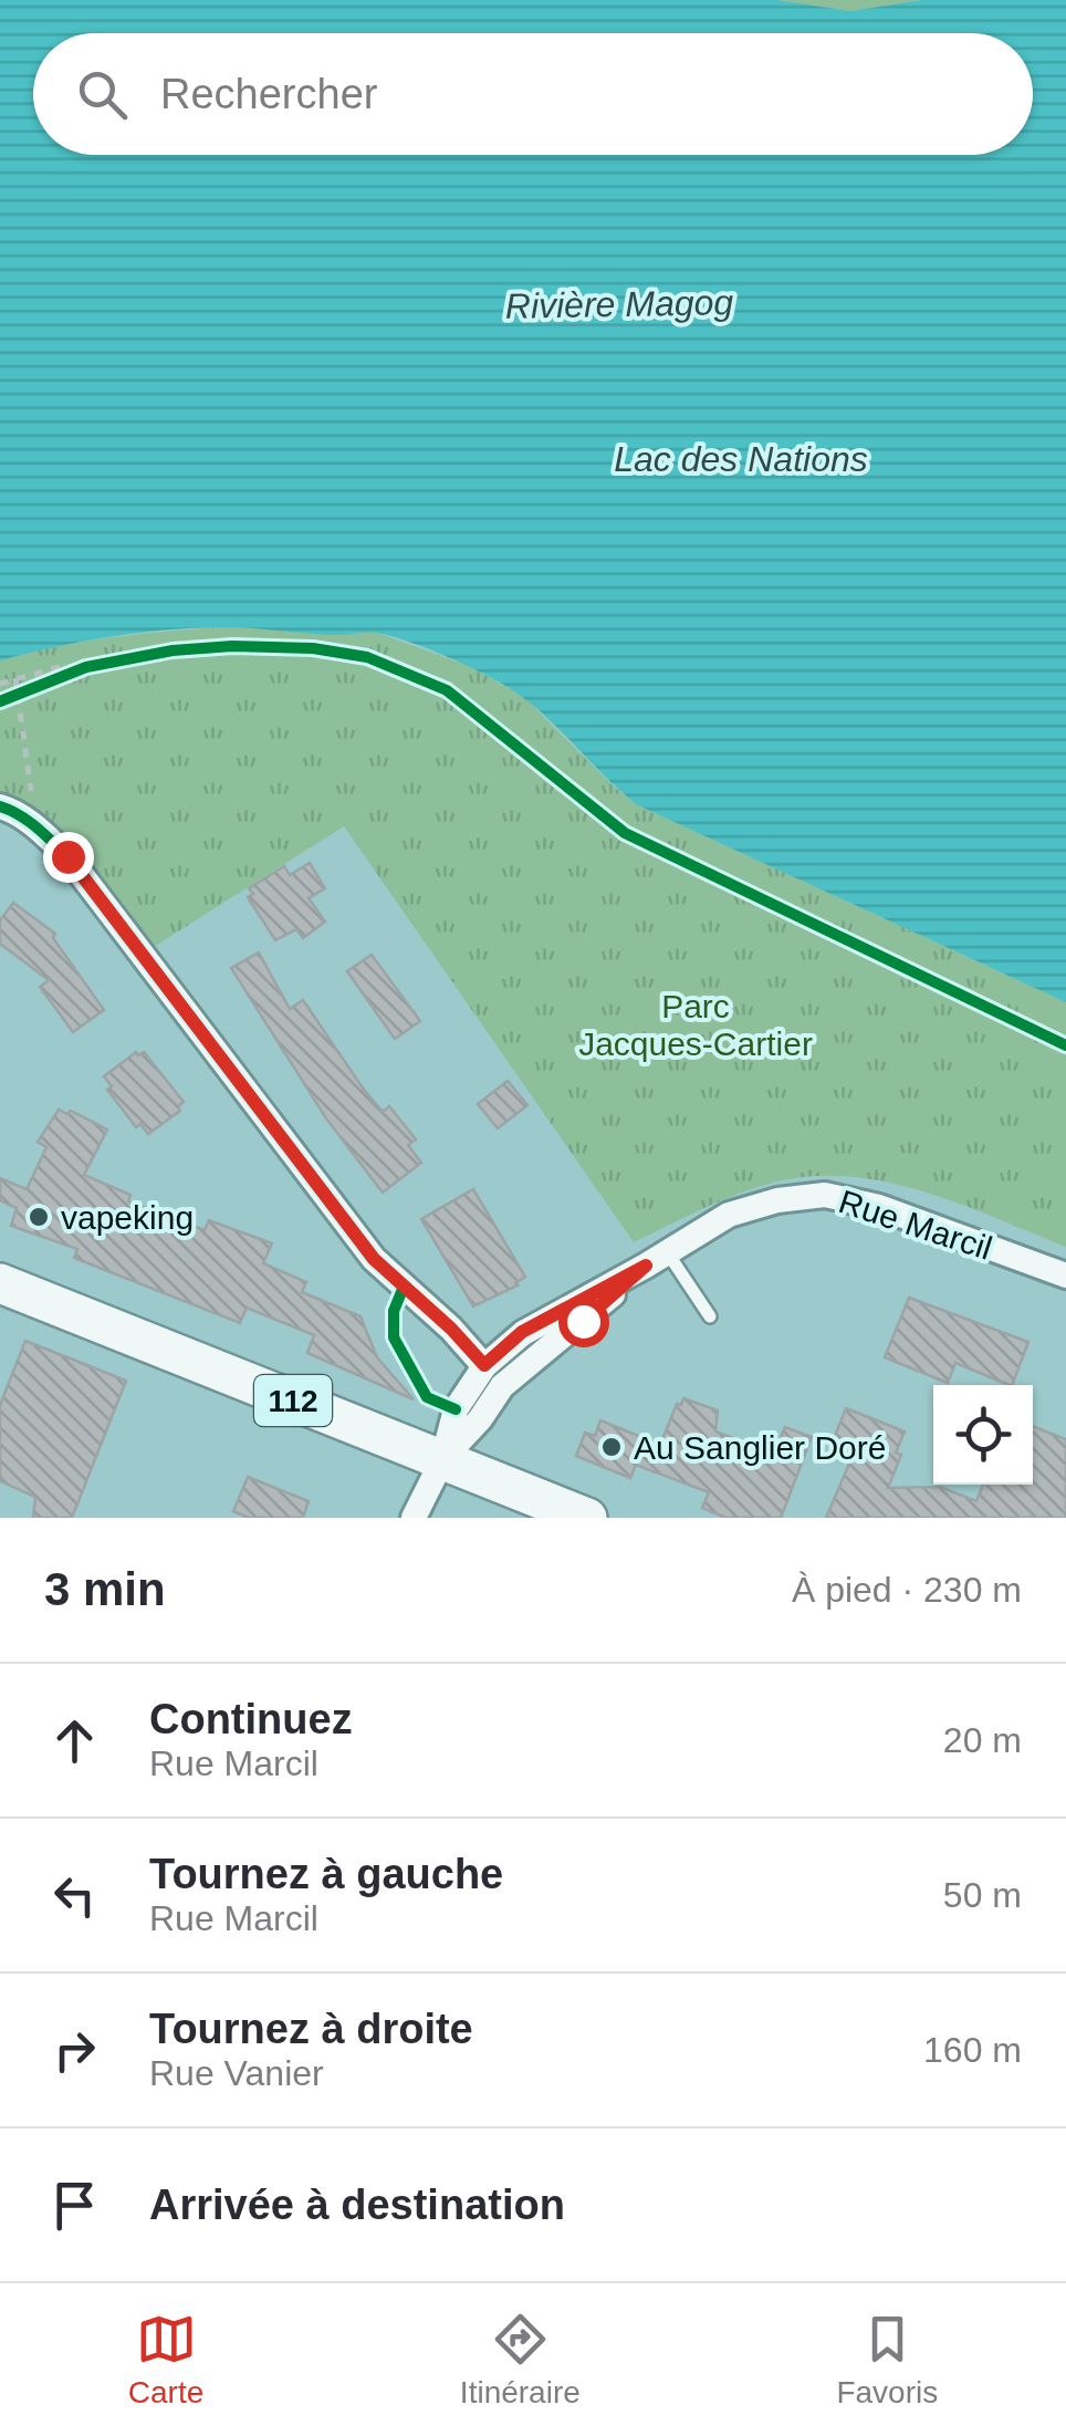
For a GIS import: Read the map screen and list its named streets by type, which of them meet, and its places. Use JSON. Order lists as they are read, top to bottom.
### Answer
{
  "streets": {
    "main road": ["112"],
    "street": ["Rue Marcil"]
  },
  "crossings": [
    ["Rue Marcil", "112"]
  ],
  "water": ["Rivière Magog", "Lac des Nations"],
  "parks": ["Parc Jacques-Cartier"],
  "places": ["vapeking", "Au Sanglier Doré"],
  "page": {
    "search": "Rechercher",
    "heading": ["3 min", "À pied · 230 m"],
    "list": [
      ["Continuez", "Rue Marcil", "20 m"],
      ["Tournez à gauche", "Rue Marcil", "50 m"],
      ["Tournez à droite", "Rue Vanier", "160 m"],
      "Arrivée à destination"
    ],
    "nav": ["Carte", "Itinéraire", "Favoris"]
  }
}
